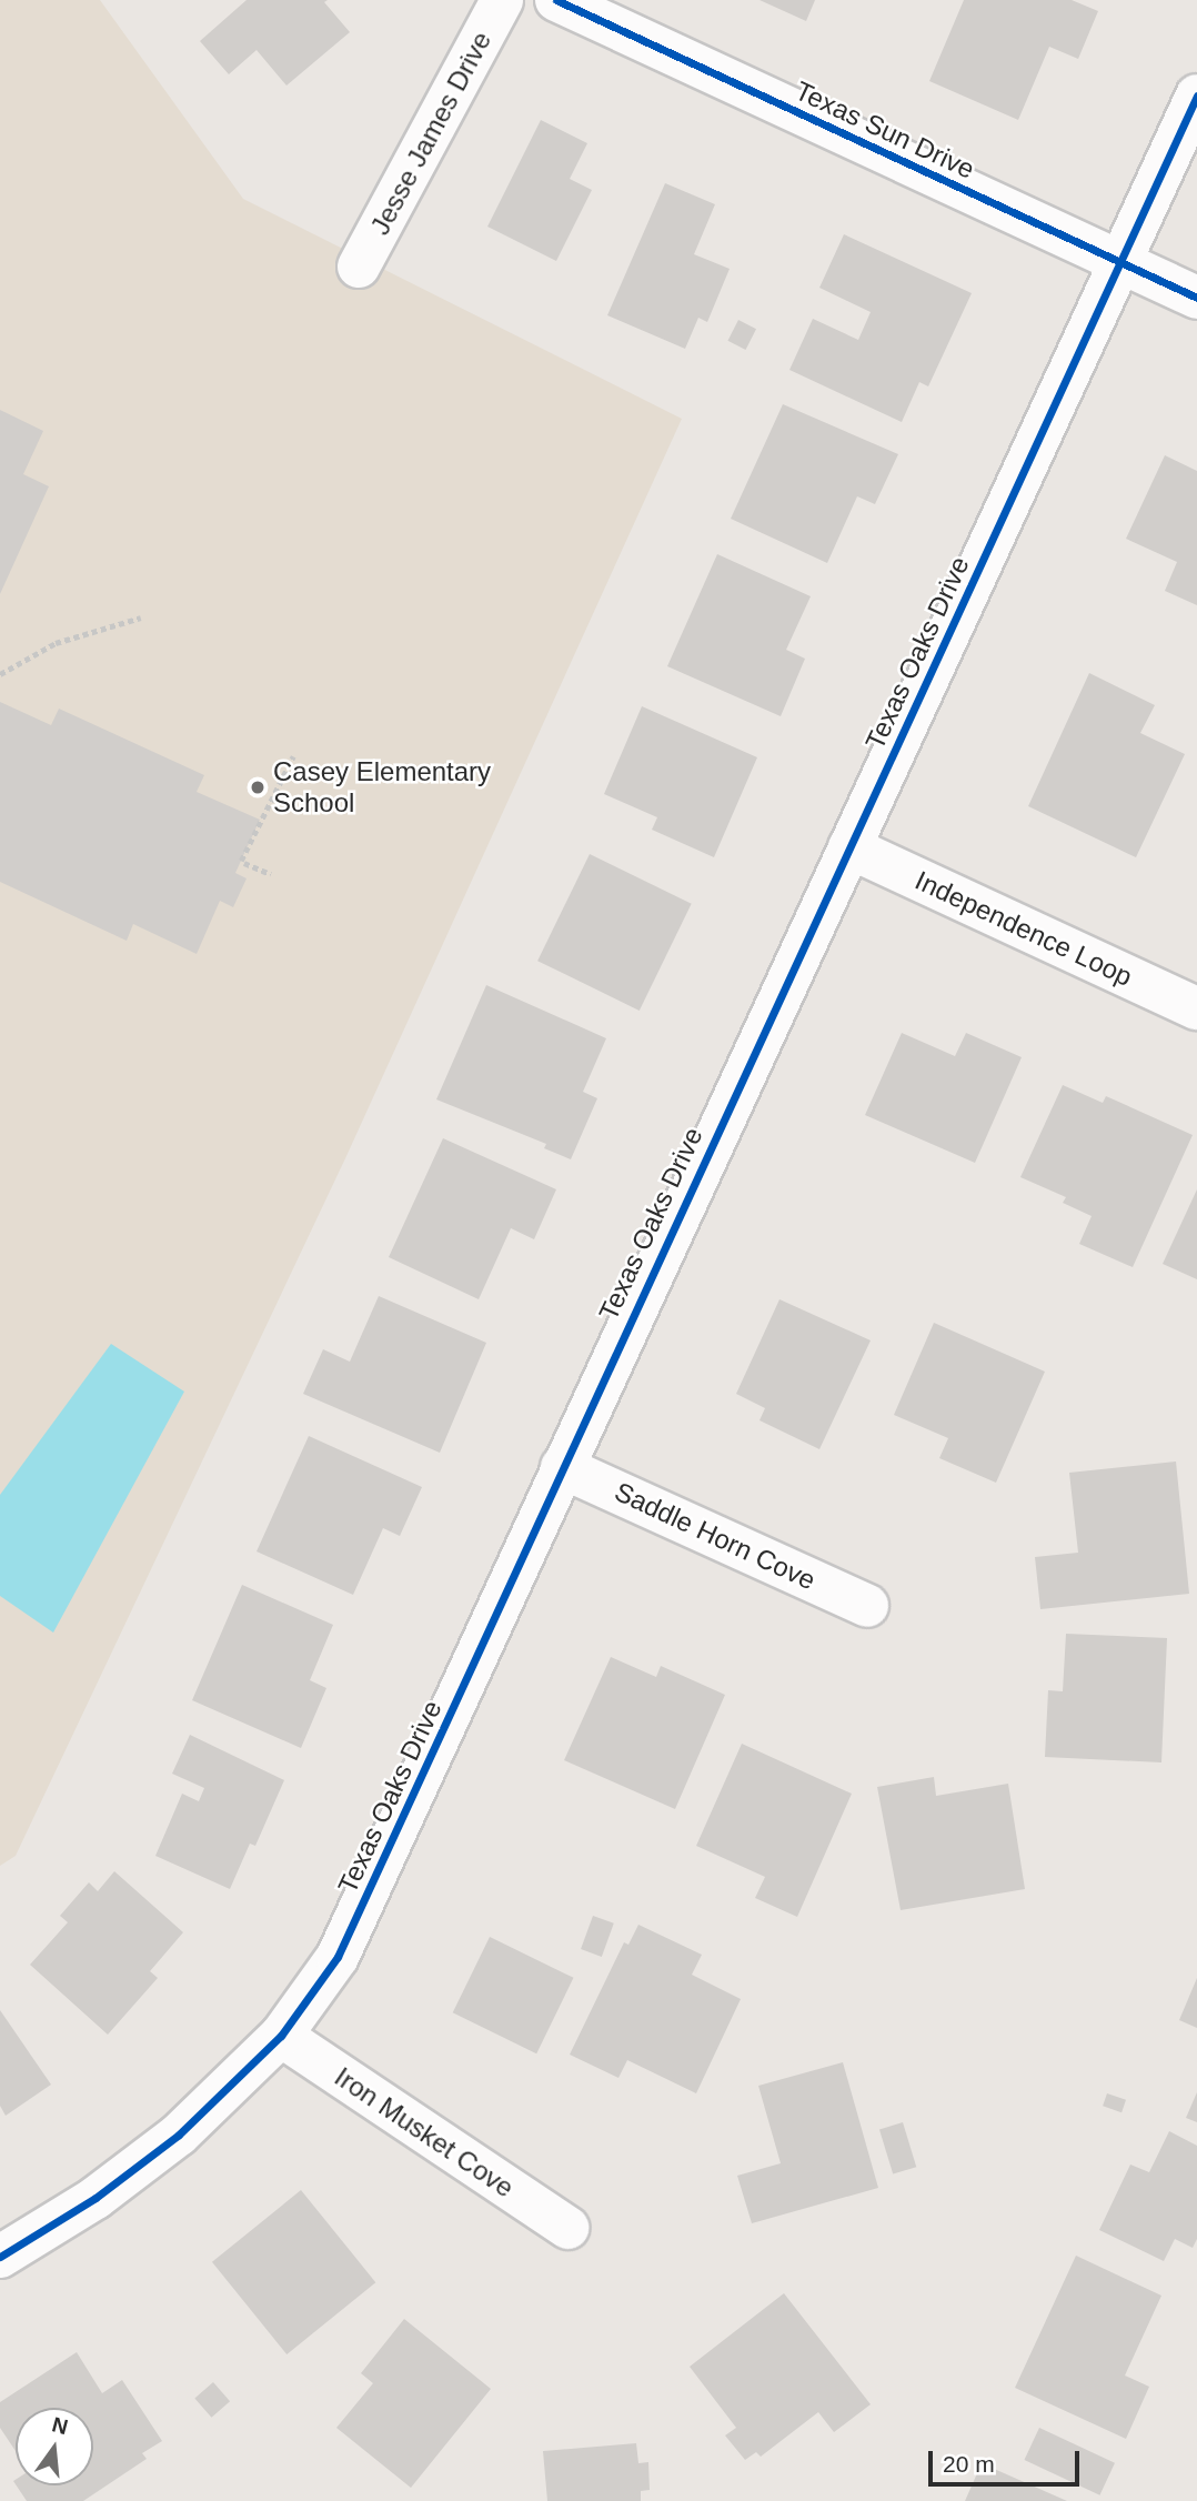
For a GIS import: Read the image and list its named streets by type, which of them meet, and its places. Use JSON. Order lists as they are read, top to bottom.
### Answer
{
  "streets": {
    "street": [
      "Texas Sun Drive",
      "Jesse James Drive",
      "Texas Oaks Drive",
      "Independence Loop",
      "Saddle Horn Cove",
      "Iron Musket Cove"
    ]
  },
  "crossings": [
    ["Texas Sun Drive", "Texas Oaks Drive"],
    ["Texas Oaks Drive", "Independence Loop"],
    ["Texas Oaks Drive", "Saddle Horn Cove"],
    ["Texas Oaks Drive", "Iron Musket Cove"]
  ],
  "places": ["Casey Elementary School"],
  "scale_bar": "20 m",
  "north": "top"
}
